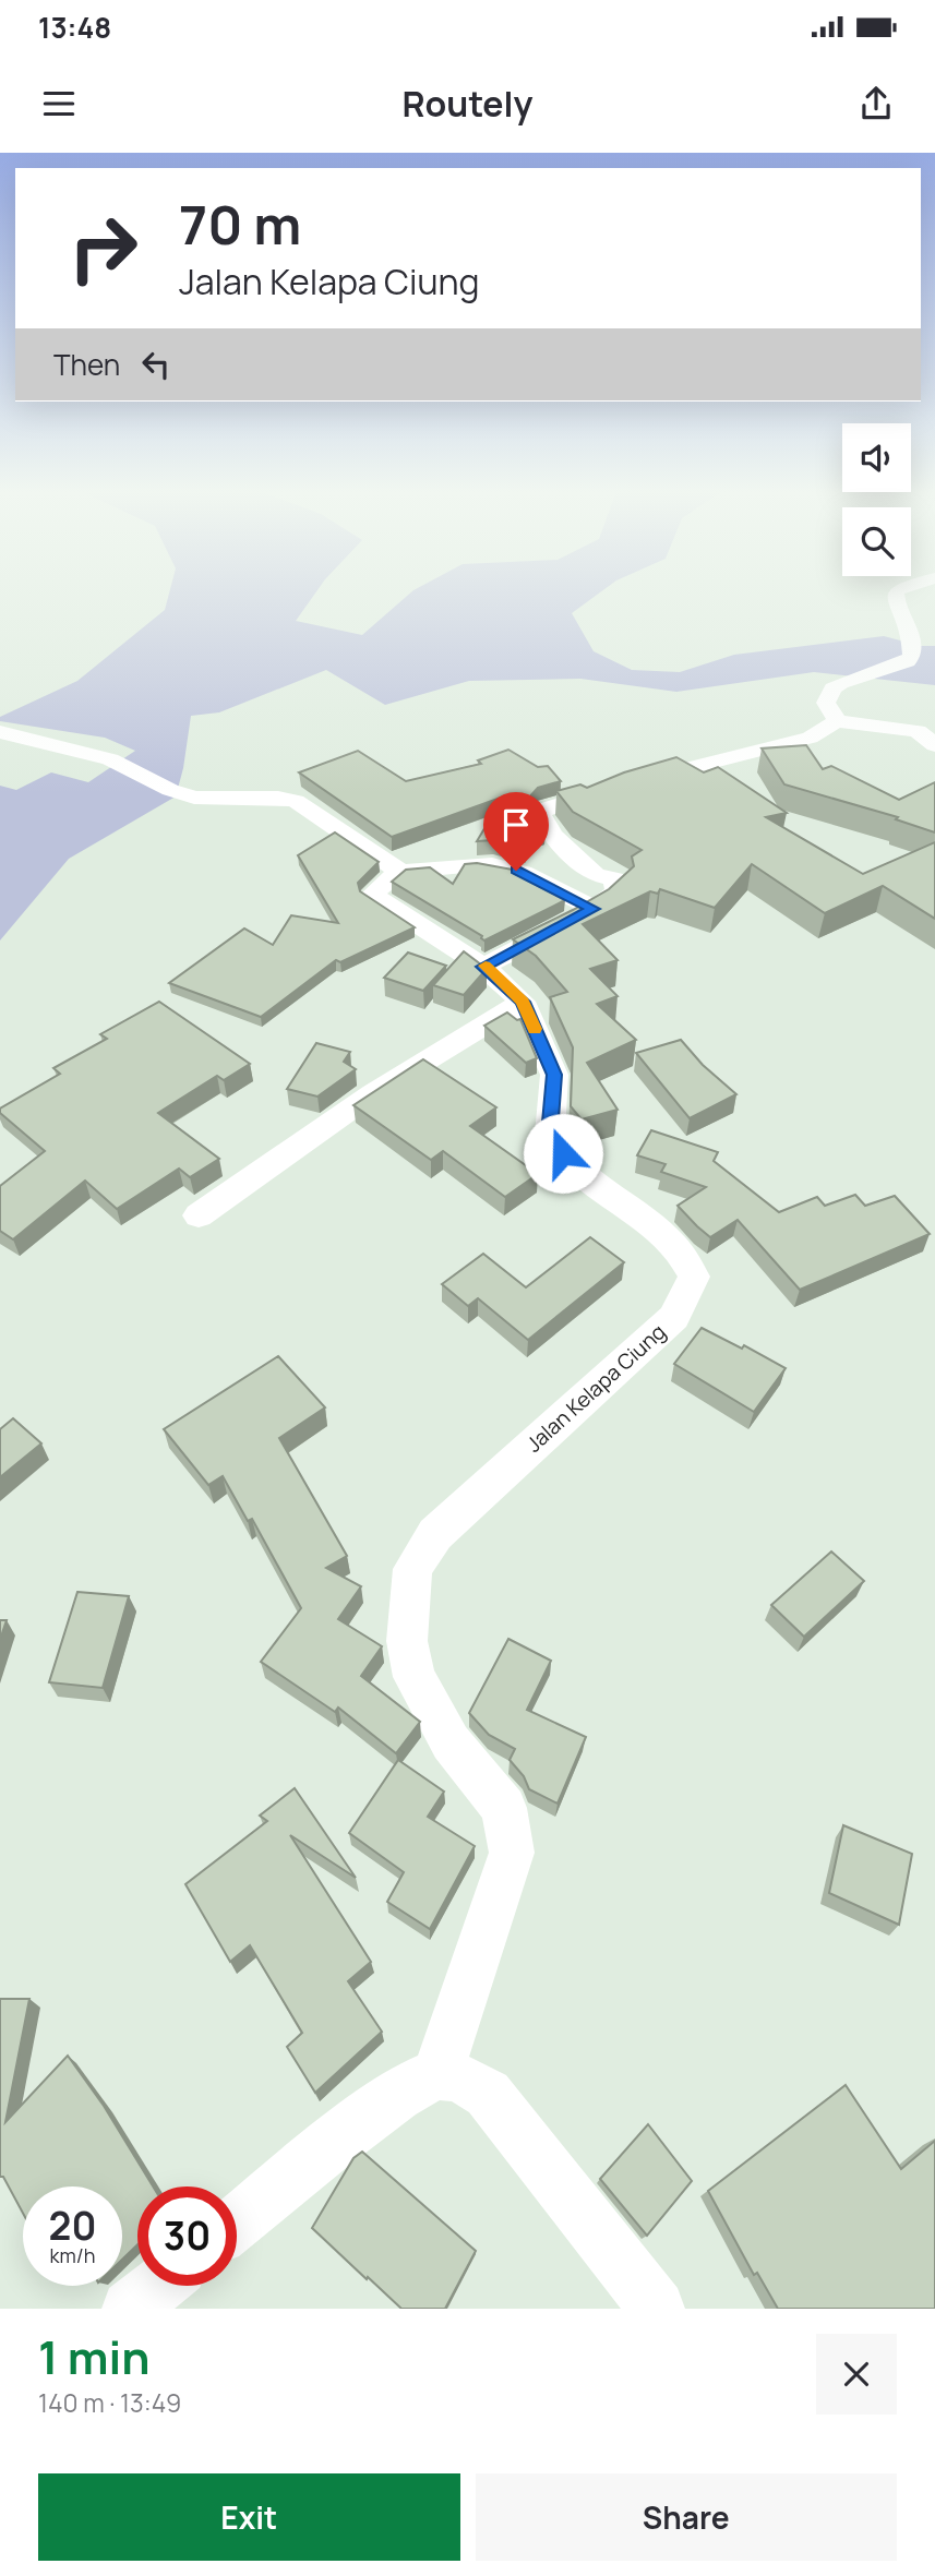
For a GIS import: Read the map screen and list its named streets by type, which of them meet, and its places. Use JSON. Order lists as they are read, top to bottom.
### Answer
{
  "streets": {
    "street": ["Jalan Kelapa Ciung"]
  },
  "page": {
    "status": "13:48",
    "header": "Routely",
    "turn": ["70 m", "Jalan Kelapa Ciung"],
    "then": "Then",
    "speed": "20 km/h",
    "limit": "30",
    "heading": ["1 min", "140 m · 13:49"],
    "buttons": ["Exit", "Share"]
  }
}
